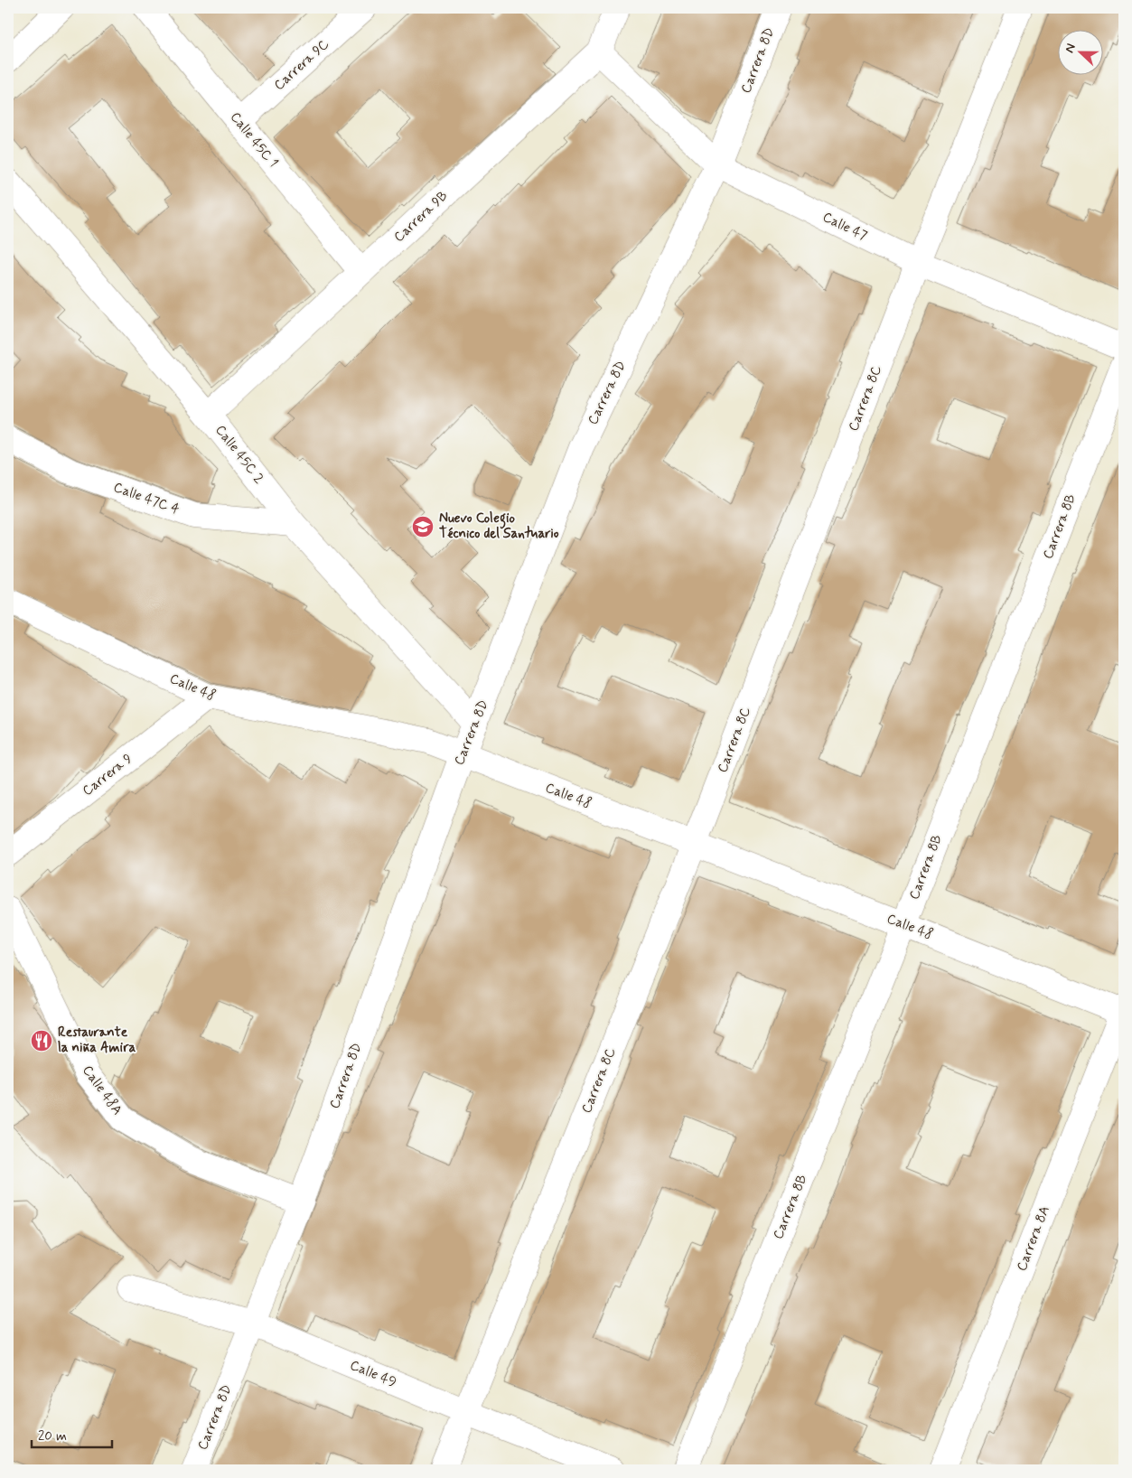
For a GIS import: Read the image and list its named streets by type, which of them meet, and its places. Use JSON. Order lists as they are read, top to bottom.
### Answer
{
  "streets": {
    "street": [
      "Carrera 8D",
      "Carrera 9C",
      "Calle 45C 1",
      "Carrera 9B",
      "Calle 47",
      "Carrera 8C",
      "Calle 45C 2",
      "Calle 47C 4",
      "Carrera 8B",
      "Calle 48",
      "Carrera 9",
      "Calle 48A",
      "Carrera 8A",
      "Calle 49"
    ]
  },
  "crossings": [
    ["Carrera 8D", "Calle 47"],
    ["Carrera 8D", "Calle 45C 2"],
    ["Carrera 8D", "Calle 48"],
    ["Carrera 8D", "Calle 48A"],
    ["Carrera 8D", "Calle 49"],
    ["Carrera 9C", "Calle 45C 1"],
    ["Calle 45C 1", "Carrera 9B"],
    ["Carrera 9B", "Calle 47"],
    ["Carrera 9B", "Calle 45C 2"],
    ["Calle 47", "Carrera 8C"],
    ["Carrera 8C", "Calle 48"],
    ["Carrera 8C", "Calle 49"],
    ["Calle 45C 2", "Calle 47C 4"],
    ["Carrera 8B", "Calle 48"],
    ["Calle 48", "Carrera 9"],
    ["Calle 48", "Carrera 8A"]
  ],
  "places": {
    "school or university": ["Nuevo Colegio Técnico del Santuario"],
    "restaurant": ["Restaurante la niña Amira"]
  },
  "scale_bar": "20 m",
  "north": "left"
}
